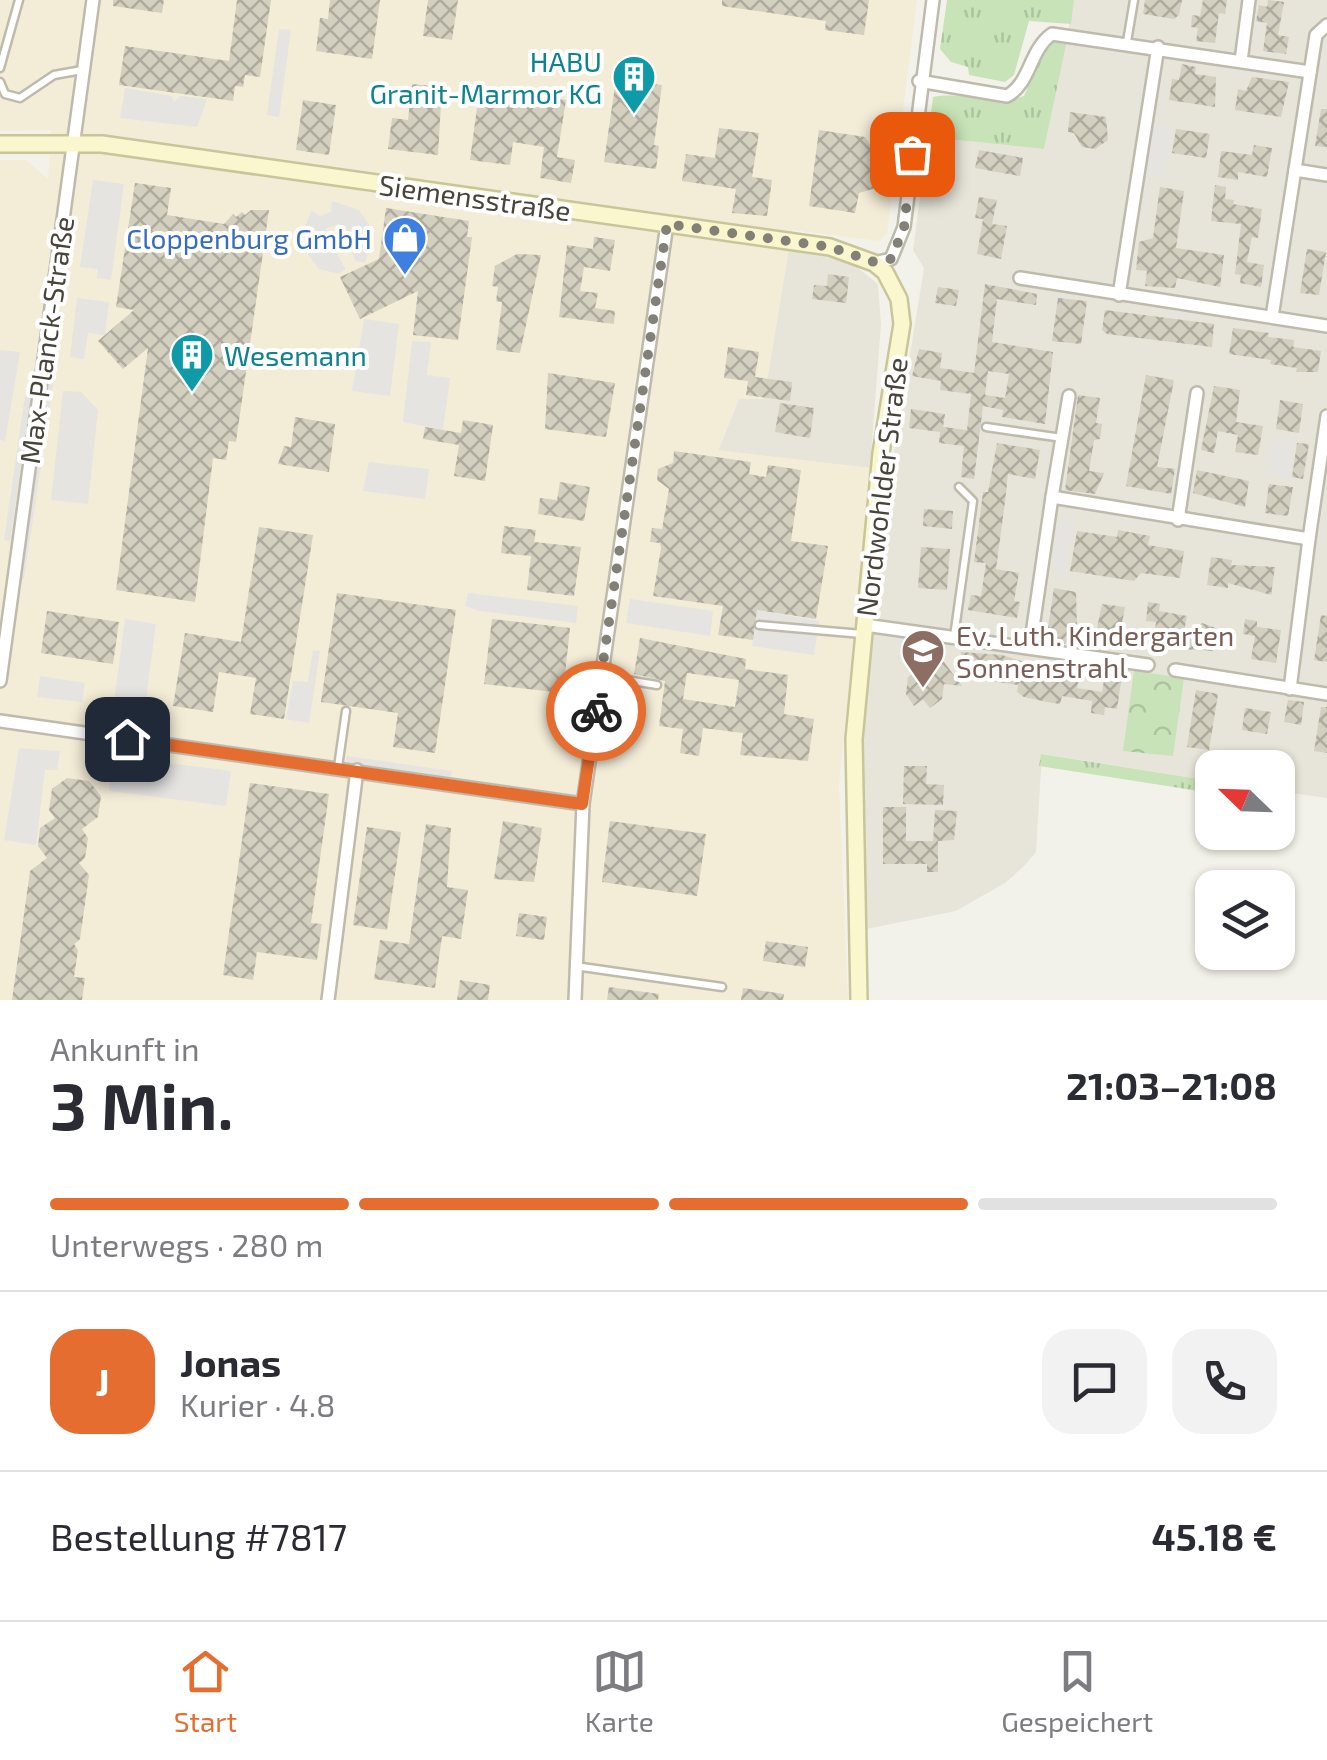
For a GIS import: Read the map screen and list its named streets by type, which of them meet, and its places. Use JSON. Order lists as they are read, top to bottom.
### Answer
{
  "streets": {
    "main road": ["Siemensstraße", "Nordwohlder Straße"],
    "street": ["Max-Planck-Straße"]
  },
  "crossings": [
    ["Siemensstraße", "Max-Planck-Straße"],
    ["Siemensstraße", "Nordwohlder Straße"]
  ],
  "places": {
    "building": ["HABU Granit-Marmor KG", "Wesemann"],
    "shop": ["Cloppenburg GmbH"],
    "school or university": ["Ev. Luth. Kindergarten Sonnenstrahl"]
  },
  "north": "top left",
  "page": {
    "heading": ["3 Min.", "Ankunft in", "21:03–21:08"],
    "panel": [
      "Jonas",
      "Kurier · 4.8",
      "Bestellung #7817",
      "45.18 €"
    ],
    "bar": "Unterwegs · 280 m",
    "round": "J",
    "tabs": ["Start", "Karte", "Gespeichert"]
  }
}
